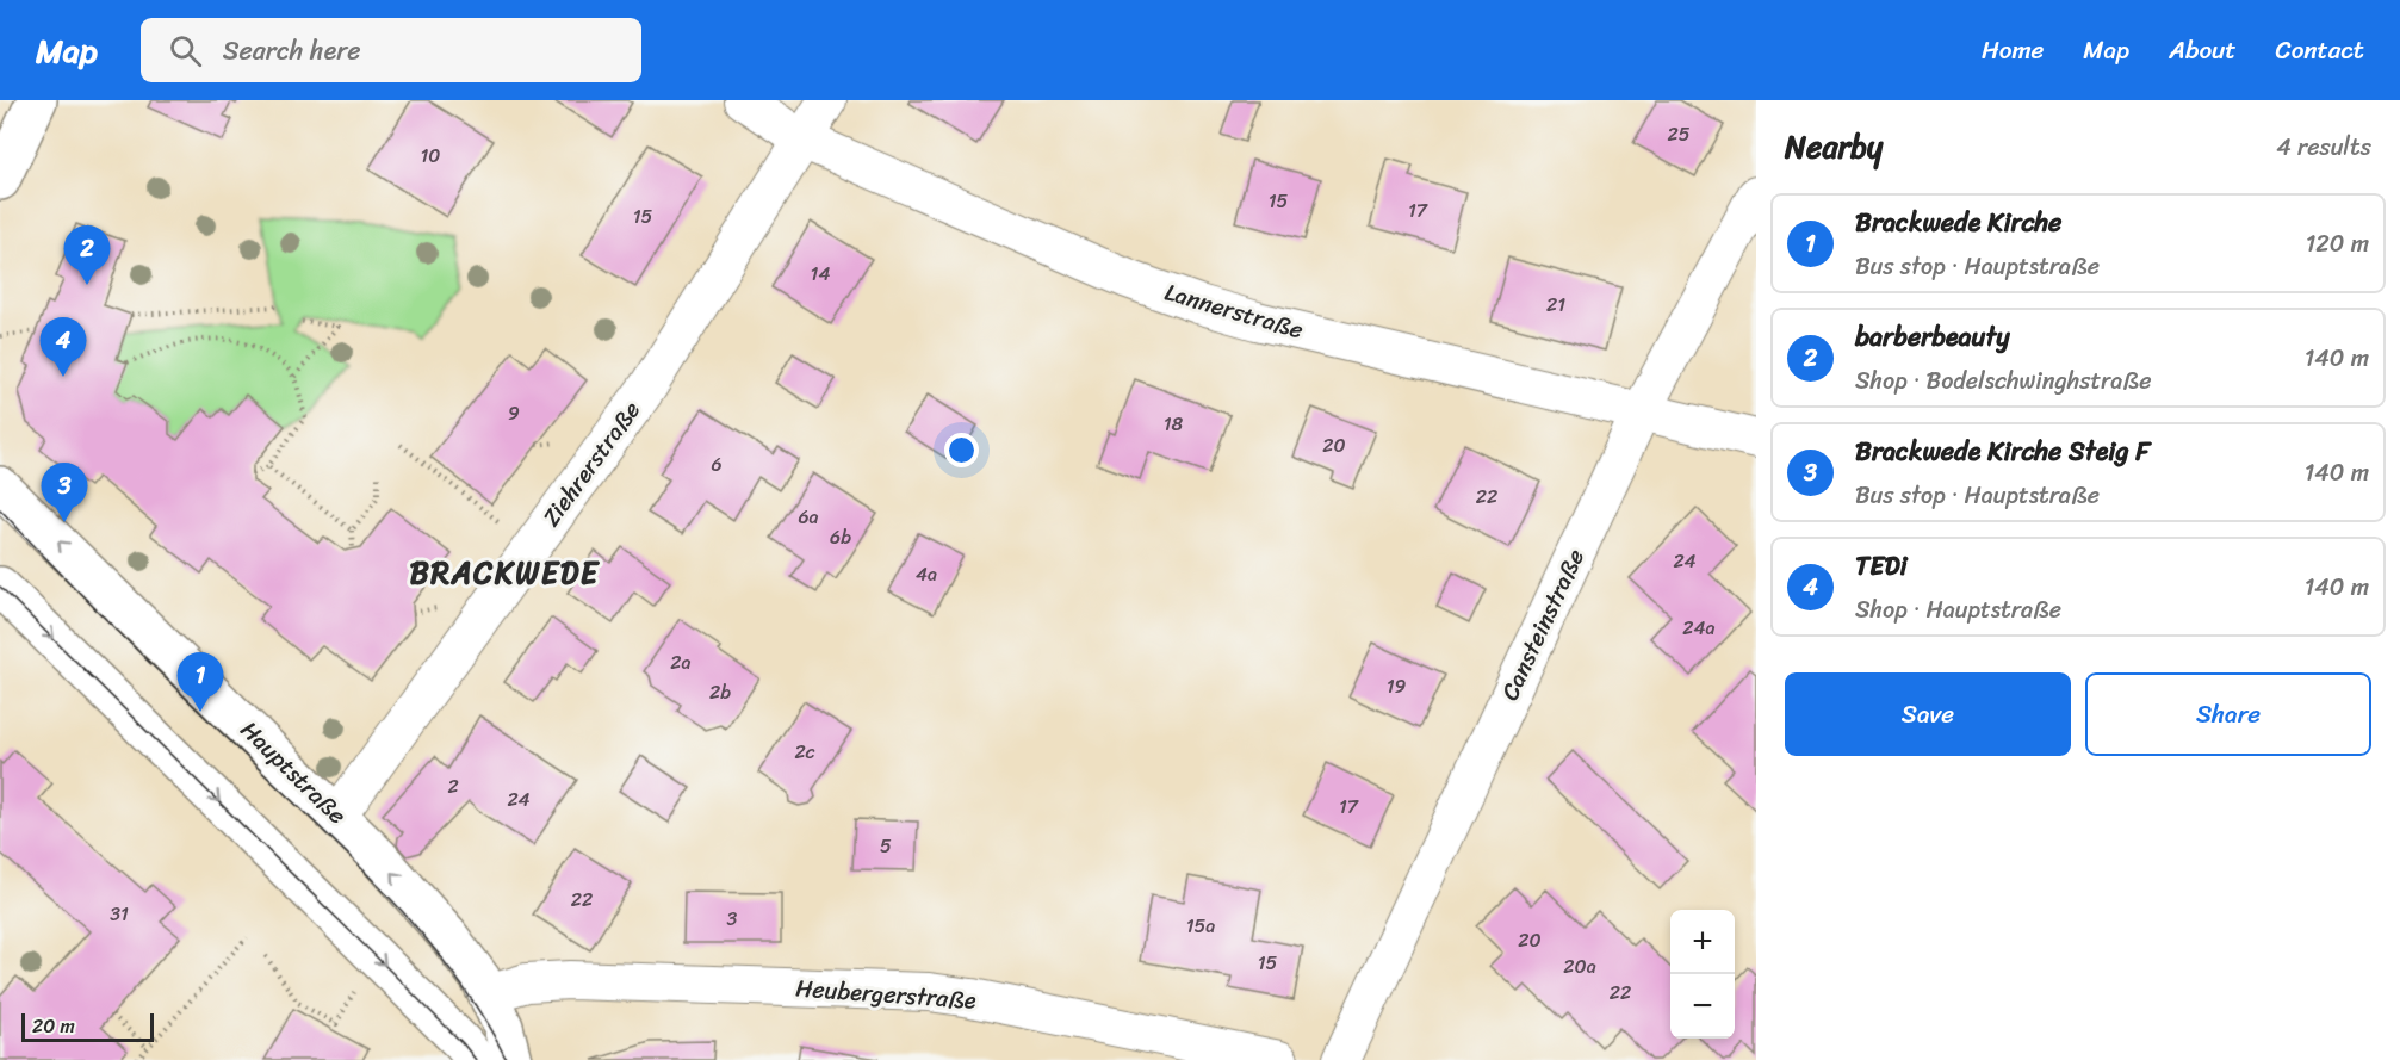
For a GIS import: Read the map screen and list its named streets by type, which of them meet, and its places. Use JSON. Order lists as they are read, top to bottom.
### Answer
{
  "streets": {
    "street": [
      "Lannerstraße",
      "Ziehrerstraße",
      "Cansteinstraße",
      "Hauptstraße",
      "Heubergerstraße"
    ]
  },
  "crossings": [
    ["Lannerstraße", "Ziehrerstraße"],
    ["Lannerstraße", "Cansteinstraße"],
    ["Ziehrerstraße", "Hauptstraße"],
    ["Hauptstraße", "Heubergerstraße"]
  ],
  "districts": ["BRACKWEDE"],
  "house_numbers": [
    "25",
    "10",
    "15",
    "17",
    "15",
    "14",
    "21",
    "9",
    "18",
    "20",
    "6",
    "22",
    "6a",
    "6b",
    "24",
    "4a",
    "24a",
    "2a",
    "19",
    "2b",
    "2c",
    "2",
    "24",
    "17",
    "5",
    "22",
    "31",
    "3",
    "15a",
    "20",
    "15",
    "20a",
    "22"
  ],
  "scale_bar": "20 m",
  "page": {
    "header": "Map",
    "search": "Search here",
    "nav": [
      "Home",
      "Map",
      "About",
      "Contact"
    ],
    "heading": ["Nearby", "4 results"],
    "list": [
      {
        "mark": "1",
        "name": "Brackwede Kirche",
        "note": "Bus stop · Hauptstraße",
        "value": "120 m"
      },
      {
        "mark": "2",
        "name": "barberbeauty",
        "note": "Shop · Bodelschwinghstraße",
        "value": "140 m"
      },
      {
        "mark": "3",
        "name": "Brackwede Kirche Steig F",
        "note": "Bus stop · Hauptstraße",
        "value": "140 m"
      },
      {
        "mark": "4",
        "name": "TEDi",
        "note": "Shop · Hauptstraße",
        "value": "140 m"
      }
    ],
    "pins": [
      "2",
      "4",
      "3",
      "1"
    ],
    "buttons": ["Save", "Share"],
    "map_buttons": ["+", "−"],
    "scale": "20 m"
  }
}
